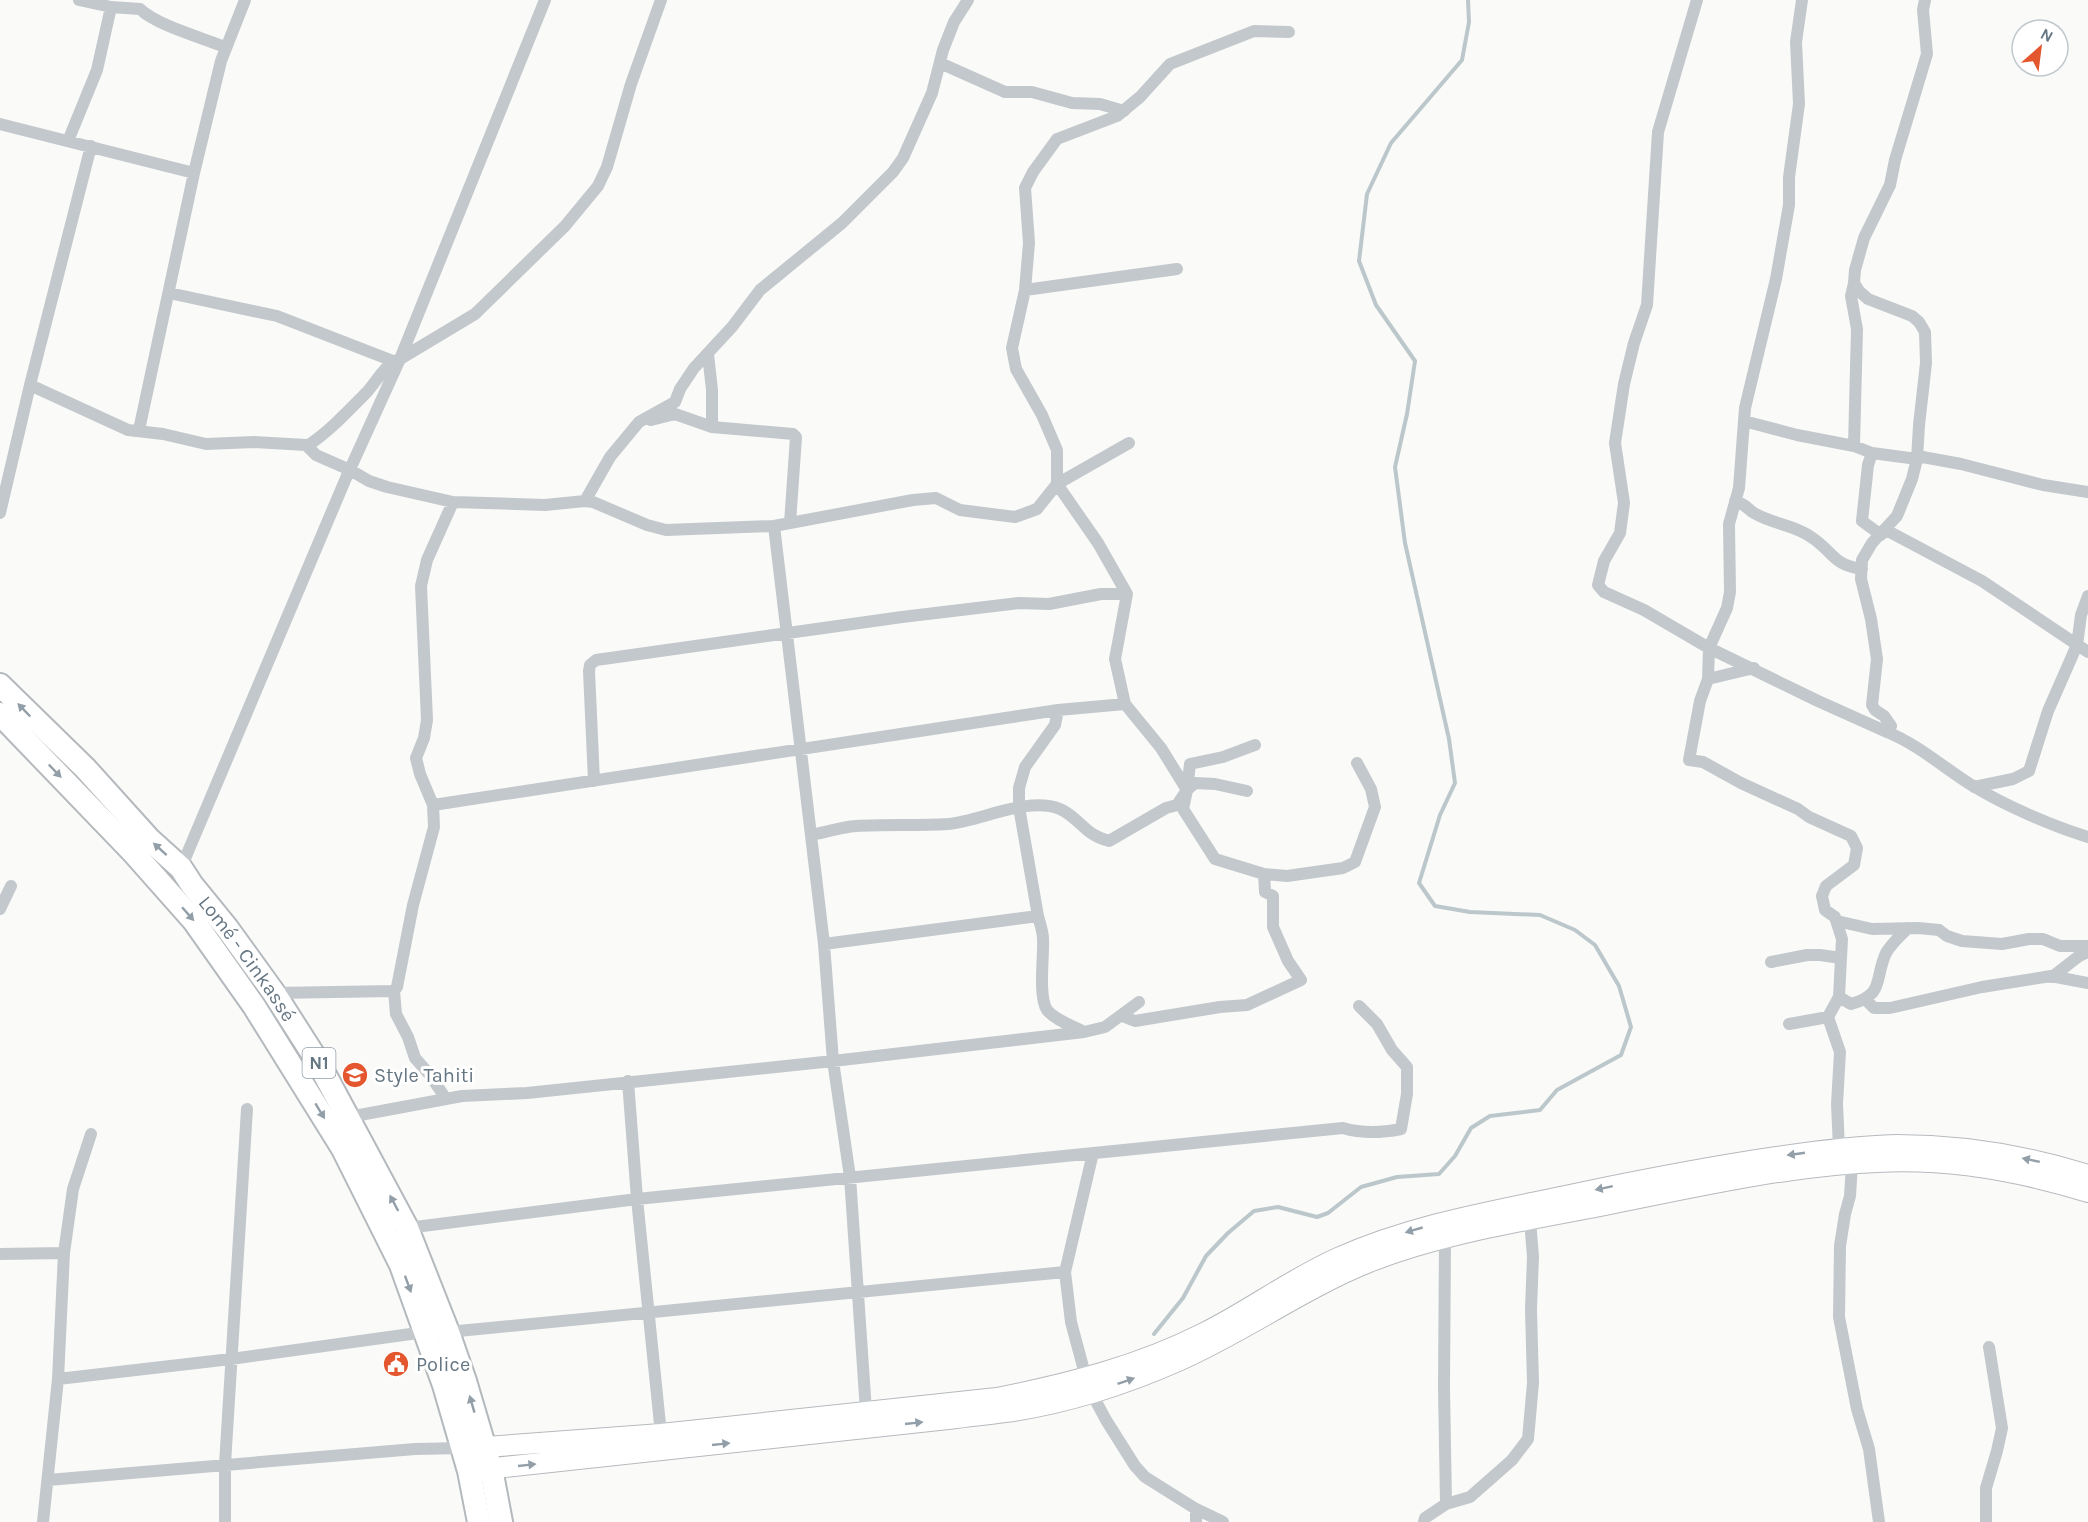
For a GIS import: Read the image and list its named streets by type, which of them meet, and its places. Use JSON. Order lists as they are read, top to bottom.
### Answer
{
  "streets": {
    "highway": ["Lomé - Cinkassé", "N1"]
  },
  "places": {
    "school or university": ["Style Tahiti"],
    "public building": ["Police"]
  },
  "north": "top right"
}
